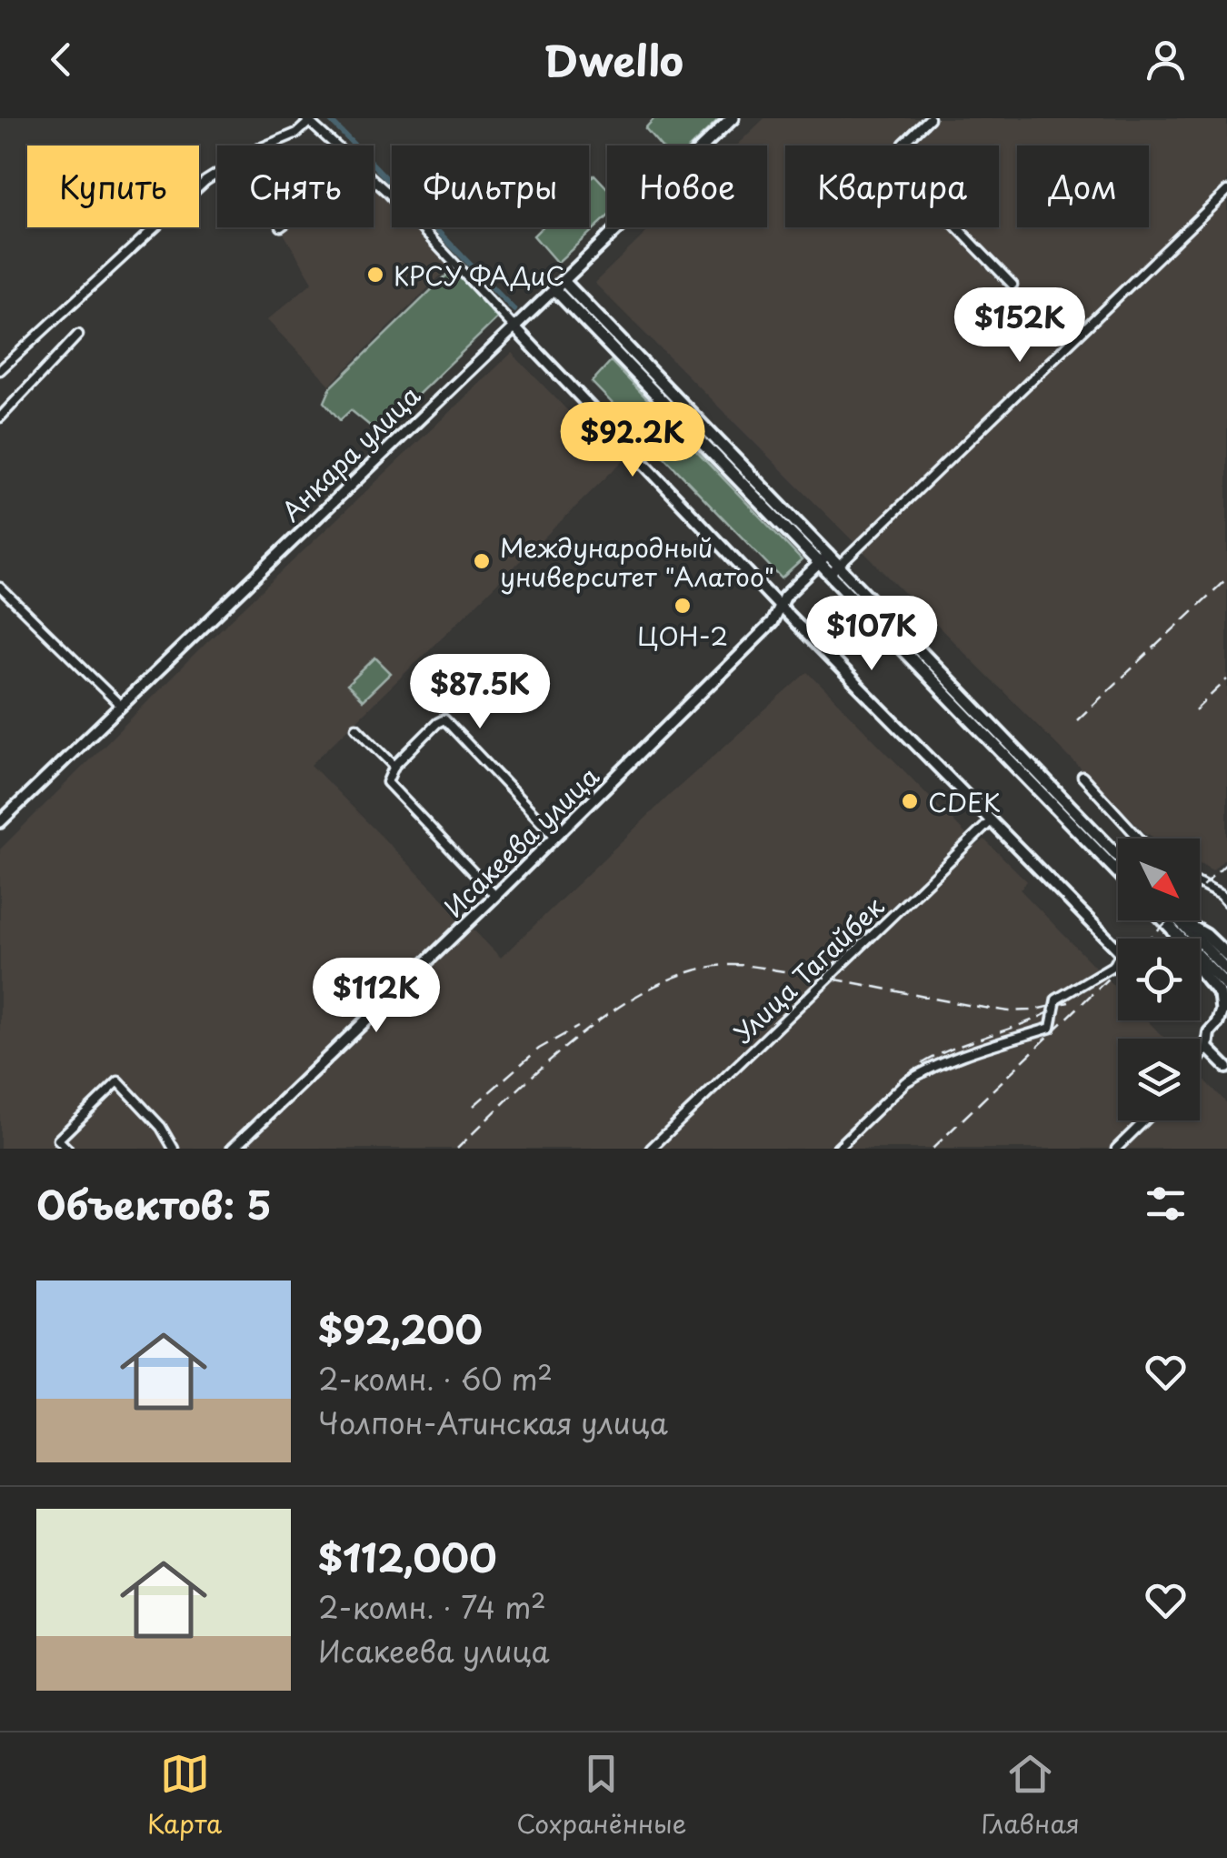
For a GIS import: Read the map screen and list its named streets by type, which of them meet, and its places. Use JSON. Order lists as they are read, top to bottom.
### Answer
{
  "streets": {
    "main road": ["Анкара улица"],
    "street": ["Исакеева улица", "Улица Тагайбек"]
  },
  "places": [
    "КРСУ ФАДиС",
    "Международный университет \"Алатоо\"",
    "ЦОН-2",
    "CDEK"
  ],
  "north": "bottom right",
  "page": {
    "header": "Dwello",
    "chip": [
      "Купить",
      "Снять",
      "Фильтры",
      "Новое",
      "Квартира",
      "Дом"
    ],
    "price": [
      "$152K",
      "$92.2K",
      "$107K",
      "$87.5K",
      "$112K"
    ],
    "heading": "Объектов: 5",
    "list": [
      {
        "name": "$92,200",
        "note": "2-комн. · 60 m² · Чолпон-Атинская улица"
      },
      {
        "name": "$112,000",
        "note": "2-комн. · 74 m² · Исакеева улица"
      }
    ],
    "tabs": ["Карта", "Сохранённые", "Главная"]
  }
}
